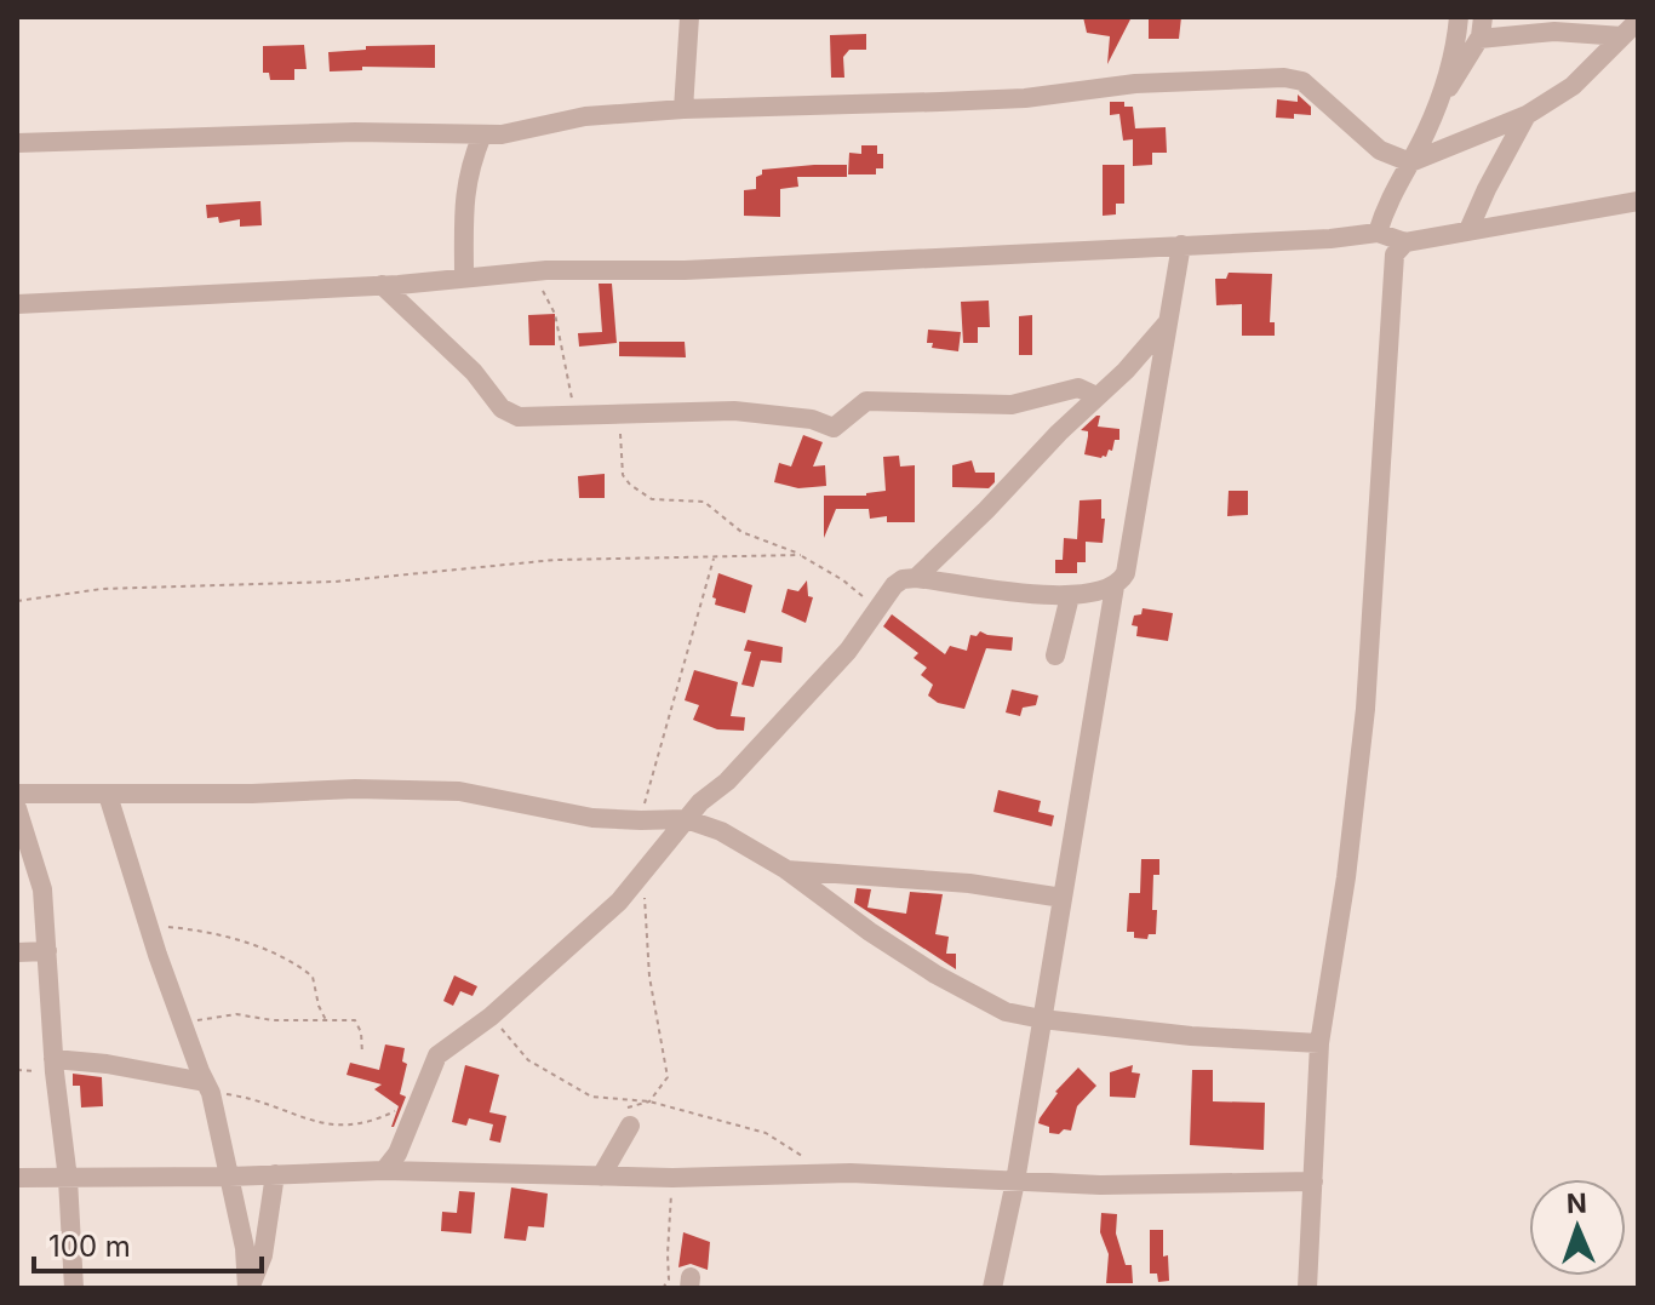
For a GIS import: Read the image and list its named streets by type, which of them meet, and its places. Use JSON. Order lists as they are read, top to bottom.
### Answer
{
  "scale_bar": "100 m",
  "north": "top"
}
